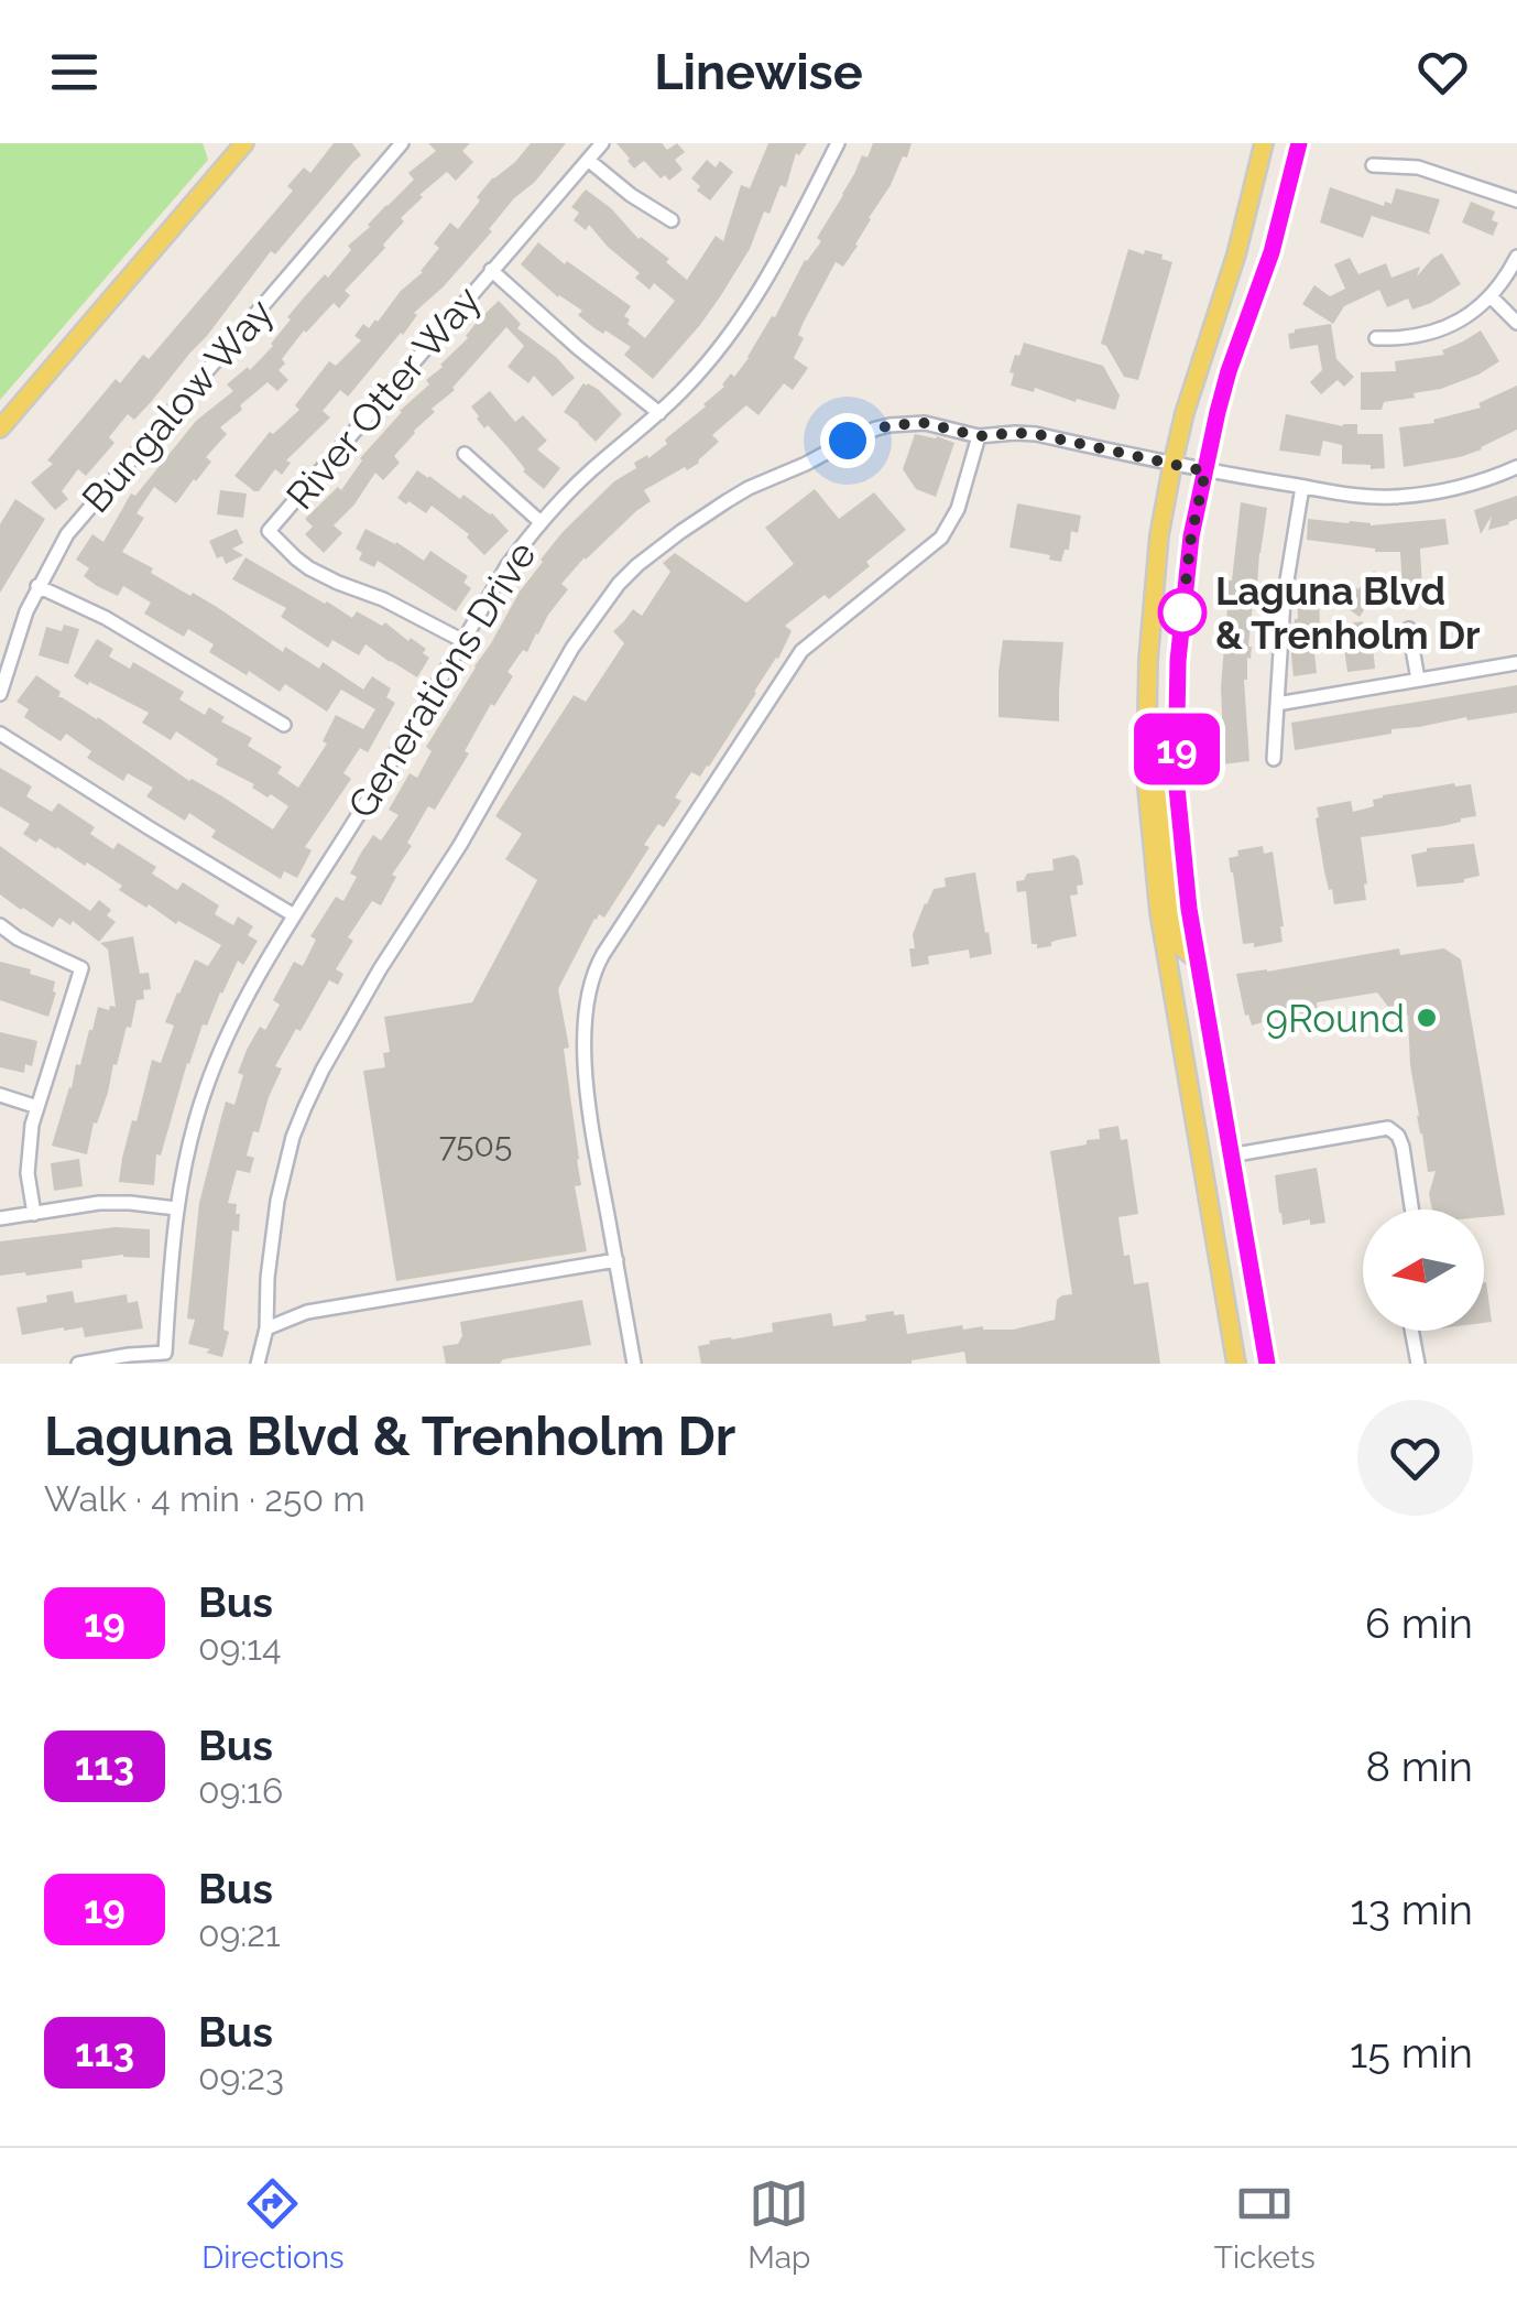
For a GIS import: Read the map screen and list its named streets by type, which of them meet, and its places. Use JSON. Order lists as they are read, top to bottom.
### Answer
{
  "streets": {
    "street": ["River Otter Way", "Bungalow Way", "Generations Drive"]
  },
  "crossings": [
    ["River Otter Way", "Generations Drive"]
  ],
  "places": ["Laguna Blvd & Trenholm Dr", "9Round"],
  "lines": ["bus line 19"],
  "house_numbers": ["7505"],
  "north": "left",
  "page": {
    "header": "Linewise",
    "on_map": "19",
    "heading": ["Laguna Blvd & Trenholm Dr", "Walk · 4 min · 250 m"],
    "list": [
      {
        "mark": "19",
        "name": "Bus",
        "note": "09:14",
        "value": "6 min"
      },
      {
        "mark": "113",
        "name": "Bus",
        "note": "09:16",
        "value": "8 min"
      },
      {
        "mark": "19",
        "name": "Bus",
        "note": "09:21",
        "value": "13 min"
      },
      {
        "mark": "113",
        "name": "Bus",
        "note": "09:23",
        "value": "15 min"
      }
    ],
    "tabs": ["Directions", "Map", "Tickets"]
  }
}
